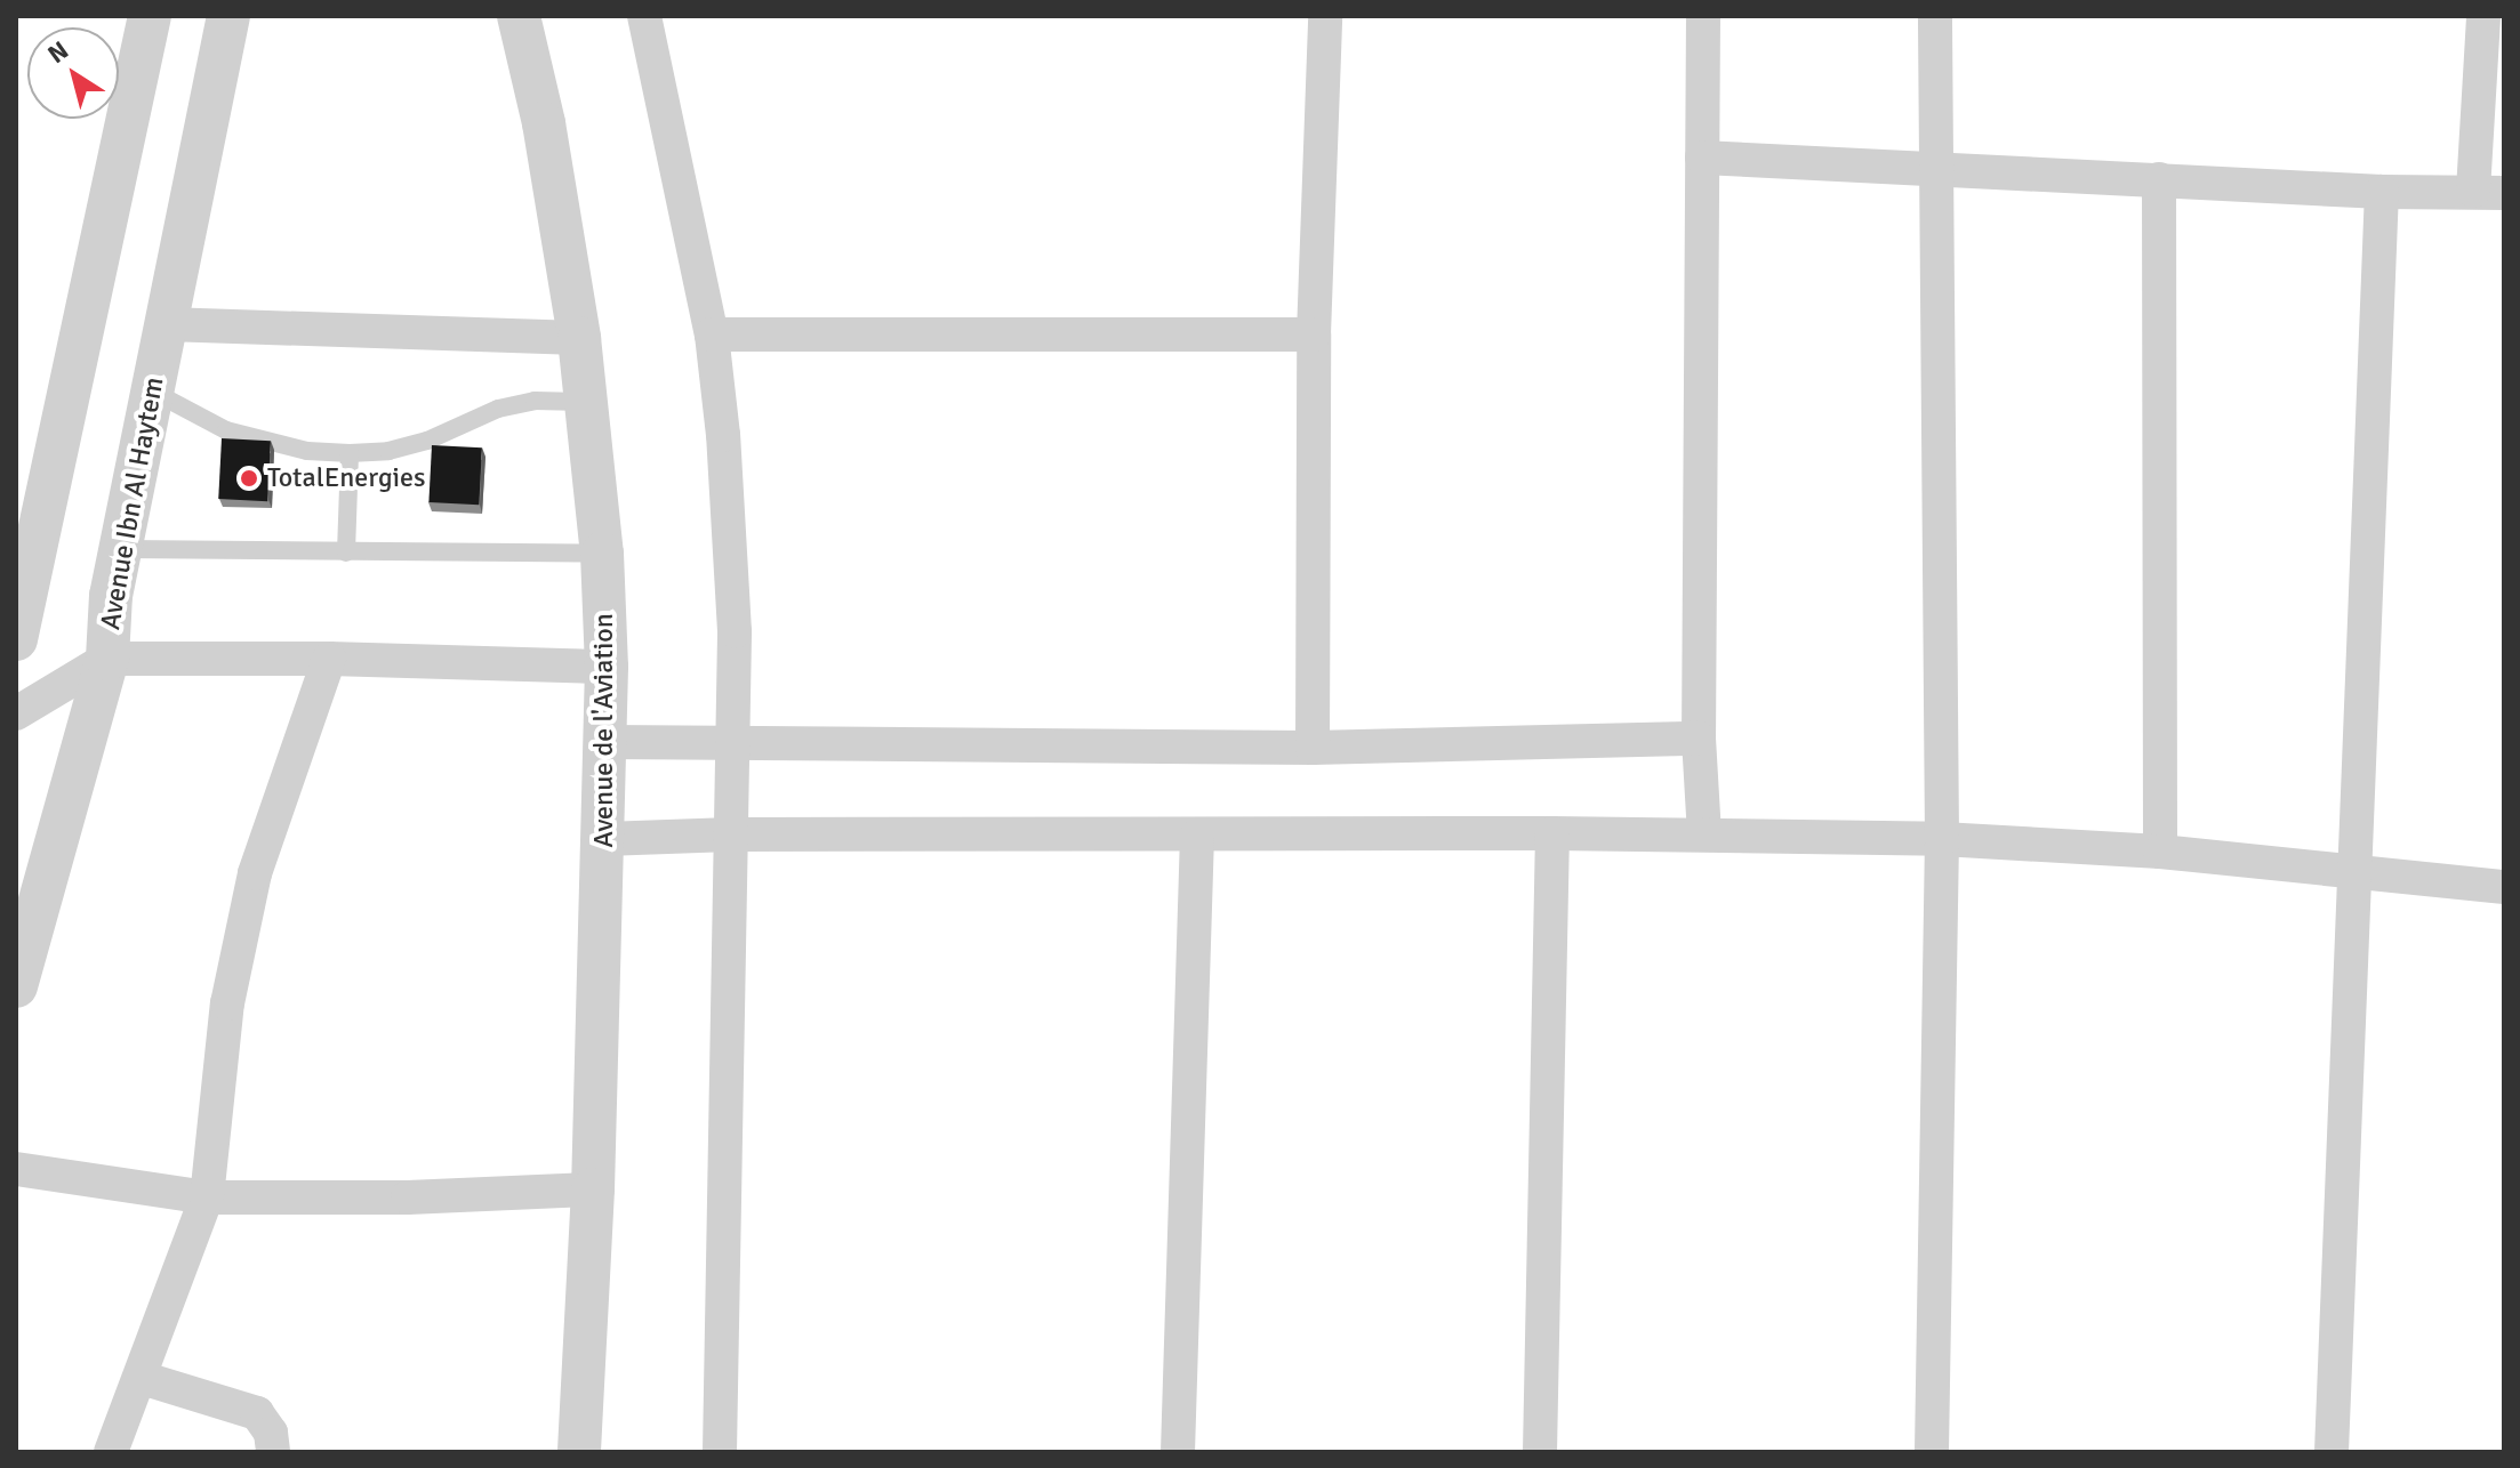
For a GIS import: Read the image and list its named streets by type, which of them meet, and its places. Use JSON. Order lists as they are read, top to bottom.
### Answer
{
  "streets": {
    "street": ["Avenue Ibn Al Haytem", "Avenue de l'Aviation"]
  },
  "places": ["TotalEnergies"],
  "north": "top left"
}
